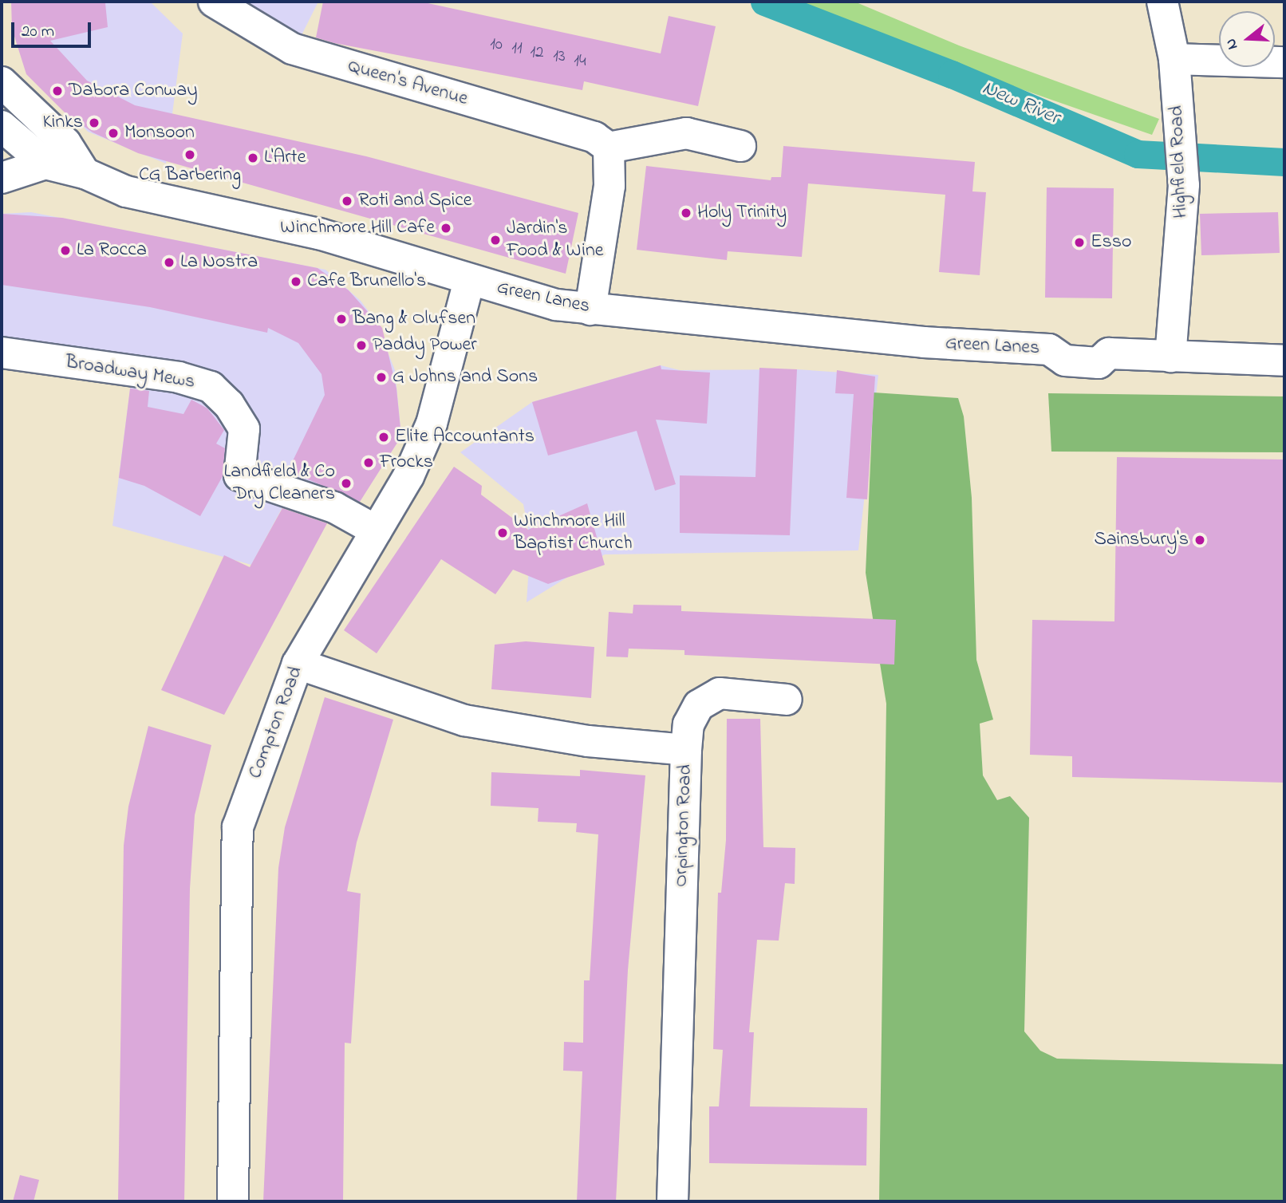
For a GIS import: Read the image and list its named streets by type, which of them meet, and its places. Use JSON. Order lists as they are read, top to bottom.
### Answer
{
  "streets": {
    "street": [
      "Queen's Avenue",
      "Highfield Road",
      "Green Lanes",
      "Broadway Mews",
      "Compton Road",
      "Orpington Road"
    ]
  },
  "crossings": [
    ["Highfield Road", "Green Lanes"],
    ["Green Lanes", "Compton Road"],
    ["Broadway Mews", "Compton Road"],
    ["Compton Road", "Orpington Road"]
  ],
  "water": ["New River"],
  "places": [
    "Dabora Conway",
    "Kinks",
    "Monsoon",
    "CG Barbering",
    "L'Arte",
    "Roti and Spice",
    "Holy Trinity",
    "Winchmore Hill Cafe",
    "Jardin's Food & Wine",
    "Esso",
    "La Rocca",
    "La Nostra",
    "Cafe Brunello's",
    "Bang & Olufsen",
    "Paddy Power",
    "G Johns and Sons",
    "Elite Accountants",
    "Frocks",
    "Landfield & Co Dry Cleaners",
    "Winchmore Hill Baptist Church",
    "Sainsbury's"
  ],
  "house_numbers": [
    "10",
    "11",
    "12",
    "13",
    "14"
  ],
  "scale_bar": "20 m",
  "north": "left"
}
